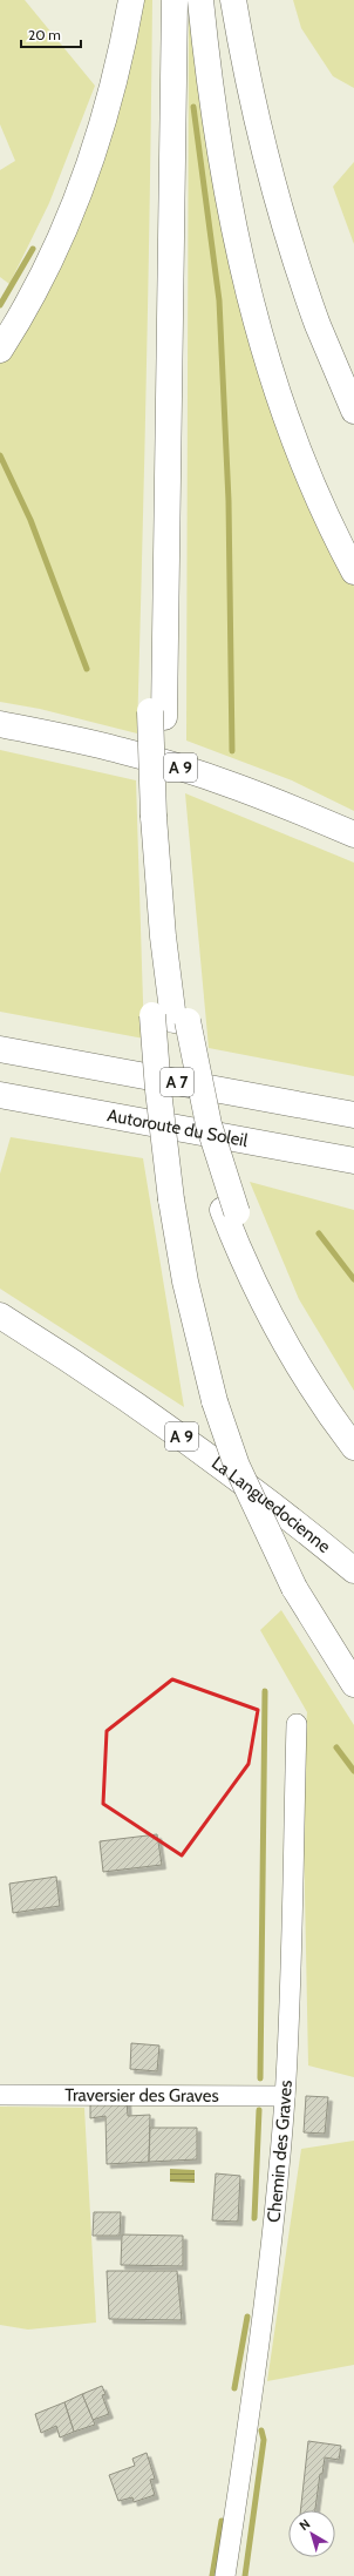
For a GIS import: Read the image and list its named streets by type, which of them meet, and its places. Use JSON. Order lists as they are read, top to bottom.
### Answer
{
  "streets": {
    "highway": [
      "A 9",
      "A 7",
      "Autoroute du Soleil",
      "La Languedocienne"
    ],
    "street": ["Traversier des Graves", "Chemin des Graves"]
  },
  "crossings": [
    ["Traversier des Graves", "Chemin des Graves"]
  ],
  "scale_bar": "20 m",
  "north": "top left"
}
